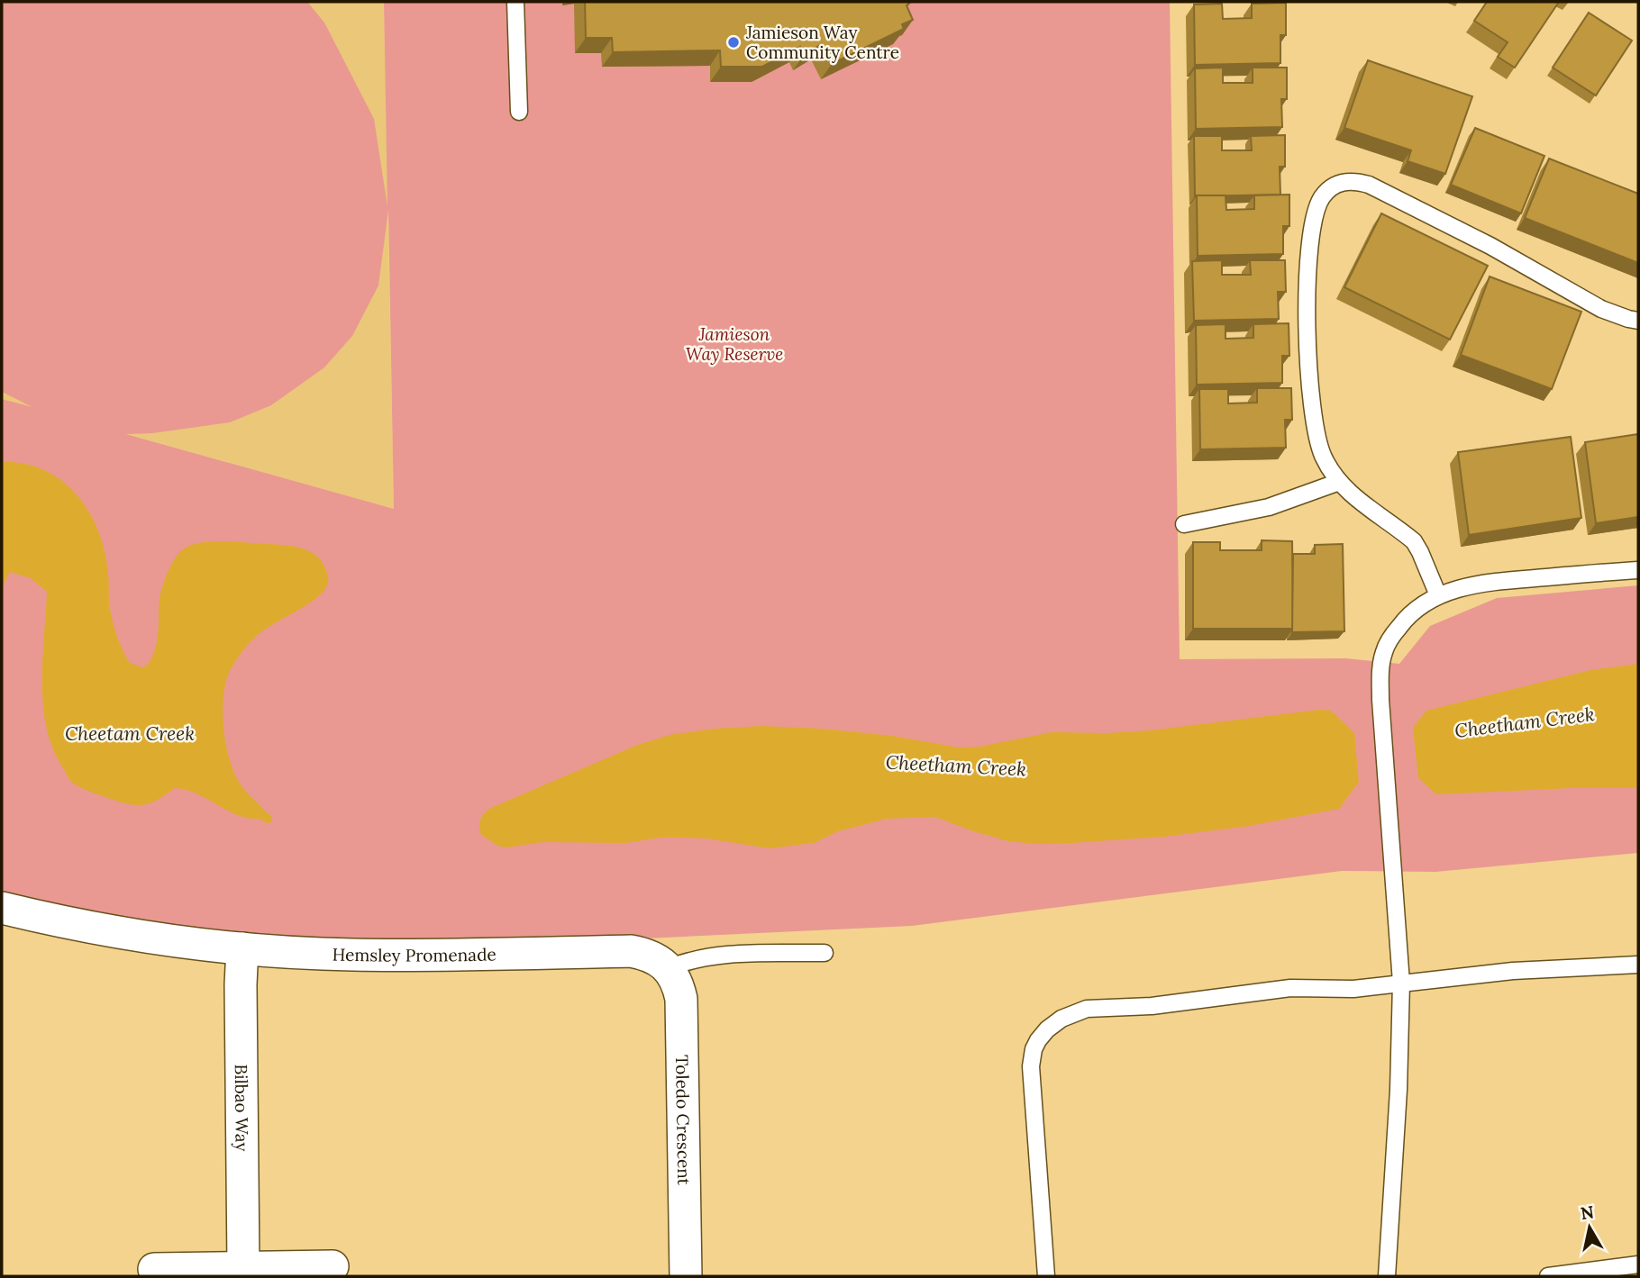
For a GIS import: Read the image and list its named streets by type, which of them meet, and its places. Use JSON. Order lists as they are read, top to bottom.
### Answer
{
  "streets": {
    "street": ["Hemsley Promenade", "Bilbao Way", "Toledo Crescent"]
  },
  "crossings": [
    ["Hemsley Promenade", "Bilbao Way"],
    ["Hemsley Promenade", "Toledo Crescent"]
  ],
  "water": ["Cheetham Creek", "Cheetam Creek"],
  "parks": ["Jamieson Way Reserve"],
  "places": ["Jamieson Way Community Centre"],
  "north": "top"
}
